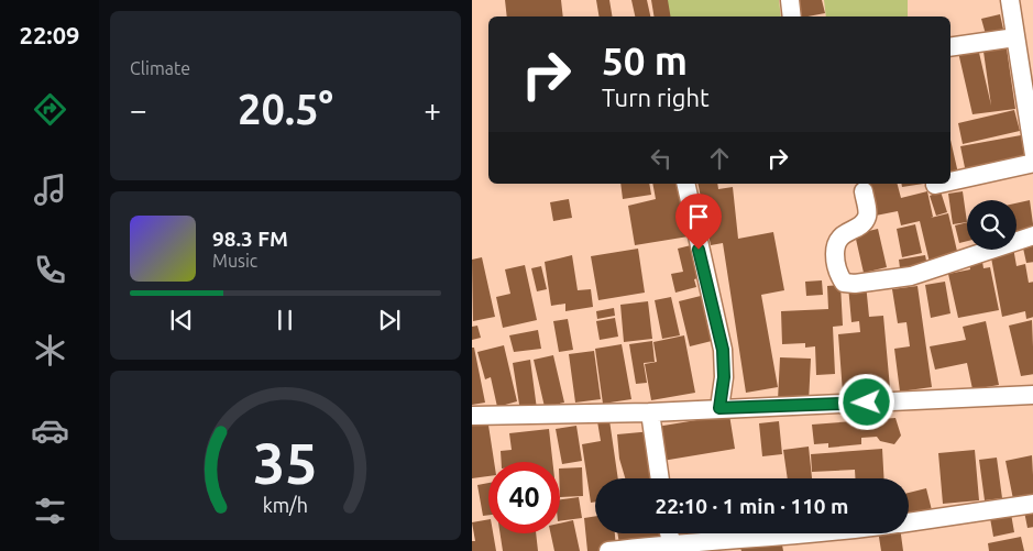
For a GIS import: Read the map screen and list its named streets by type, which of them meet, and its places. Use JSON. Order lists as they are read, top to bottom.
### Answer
{
  "page": {
    "tabs": "22:09",
    "tile": "Climate",
    "turn": ["50 m", "Turn right"],
    "heat": ["−", "20.5°", "+"],
    "song": ["98.3 FM", "Music"],
    "limit": "40",
    "trip": "22:10 · 1 min · 110 m",
    "gauge": ["35", "km/h"]
  }
}
